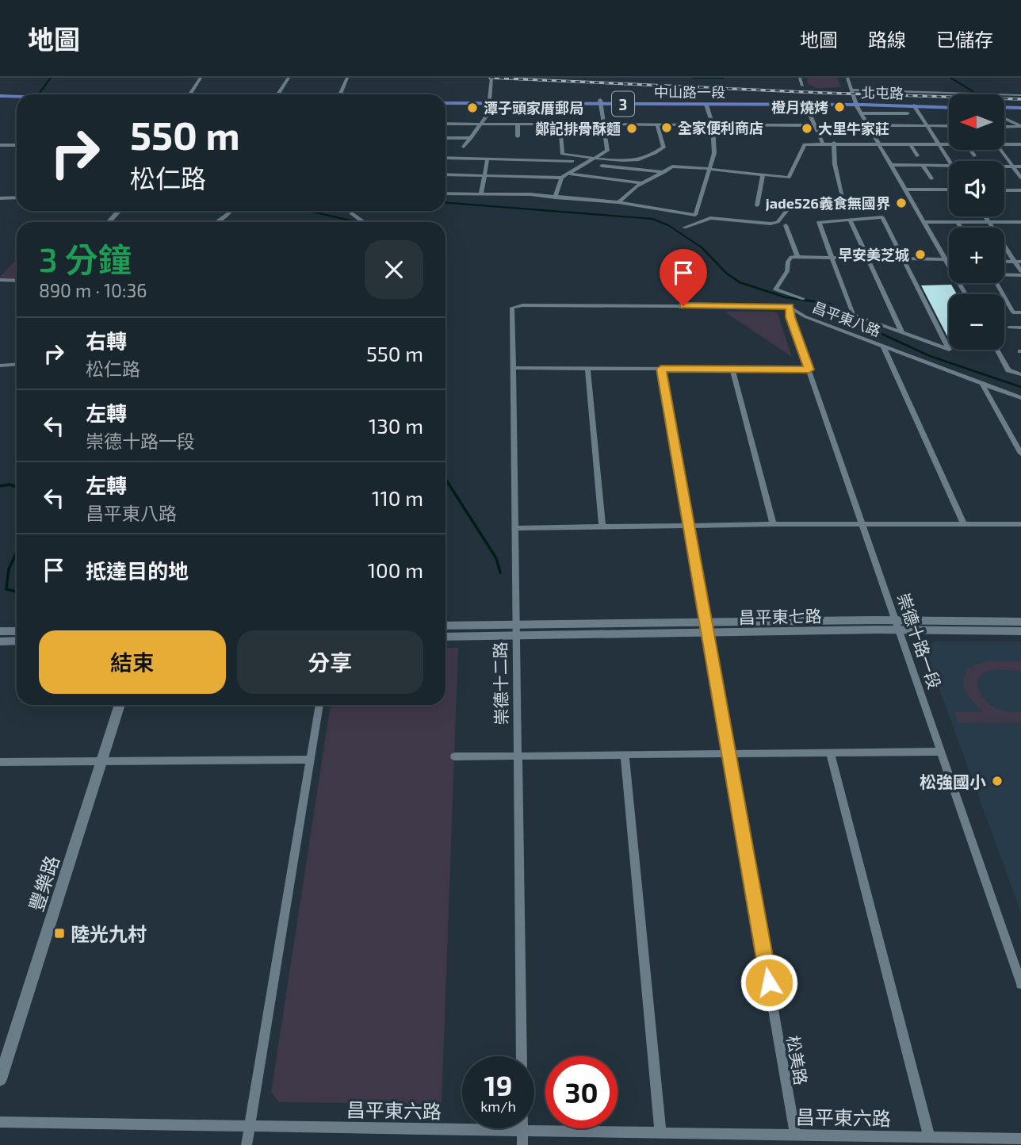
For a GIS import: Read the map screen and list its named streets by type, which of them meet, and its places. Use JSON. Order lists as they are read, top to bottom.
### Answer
{
  "streets": {
    "main road": ["中山路一段", "北屯路", "3"],
    "street": [
      "昌平東八路",
      "昌平東七路",
      "崇德十路一段",
      "崇德十二路",
      "豐樂路",
      "松美路",
      "昌平東六路"
    ]
  },
  "crossings": [
    ["中山路一段", "北屯路"],
    ["昌平東八路", "崇德十路一段"],
    ["昌平東八路", "崇德十二路"],
    ["昌平東七路", "崇德十路一段"],
    ["昌平東七路", "崇德十二路"],
    ["昌平東七路", "松美路"],
    ["松美路", "昌平東六路"]
  ],
  "places": {
    "other": [
      "橙月燒烤",
      "潭子頭家厝郵局",
      "全家便利商店",
      "鄭記排骨酥麵",
      "大里牛家莊",
      "jade526義食無國界",
      "早安美芝城",
      "松強國小"
    ],
    "transit": ["陸光九村"]
  },
  "north": "left",
  "page": {
    "header": "地圖",
    "nav": ["地圖", "路線", "已儲存"],
    "map_buttons": ["+", "−"],
    "turn": ["550 m", "松仁路"],
    "heading": ["3 分鐘", "890 m · 10:36"],
    "list": [
      {
        "name": "右轉",
        "note": "松仁路",
        "value": "550 m"
      },
      {
        "name": "左轉",
        "note": "崇德十路一段",
        "value": "130 m"
      },
      {
        "name": "左轉",
        "note": "昌平東八路",
        "value": "110 m"
      },
      {
        "name": "抵達目的地",
        "value": "100 m"
      }
    ],
    "buttons": ["結束", "分享"],
    "speed": "19 km/h",
    "limit": "30"
  }
}
